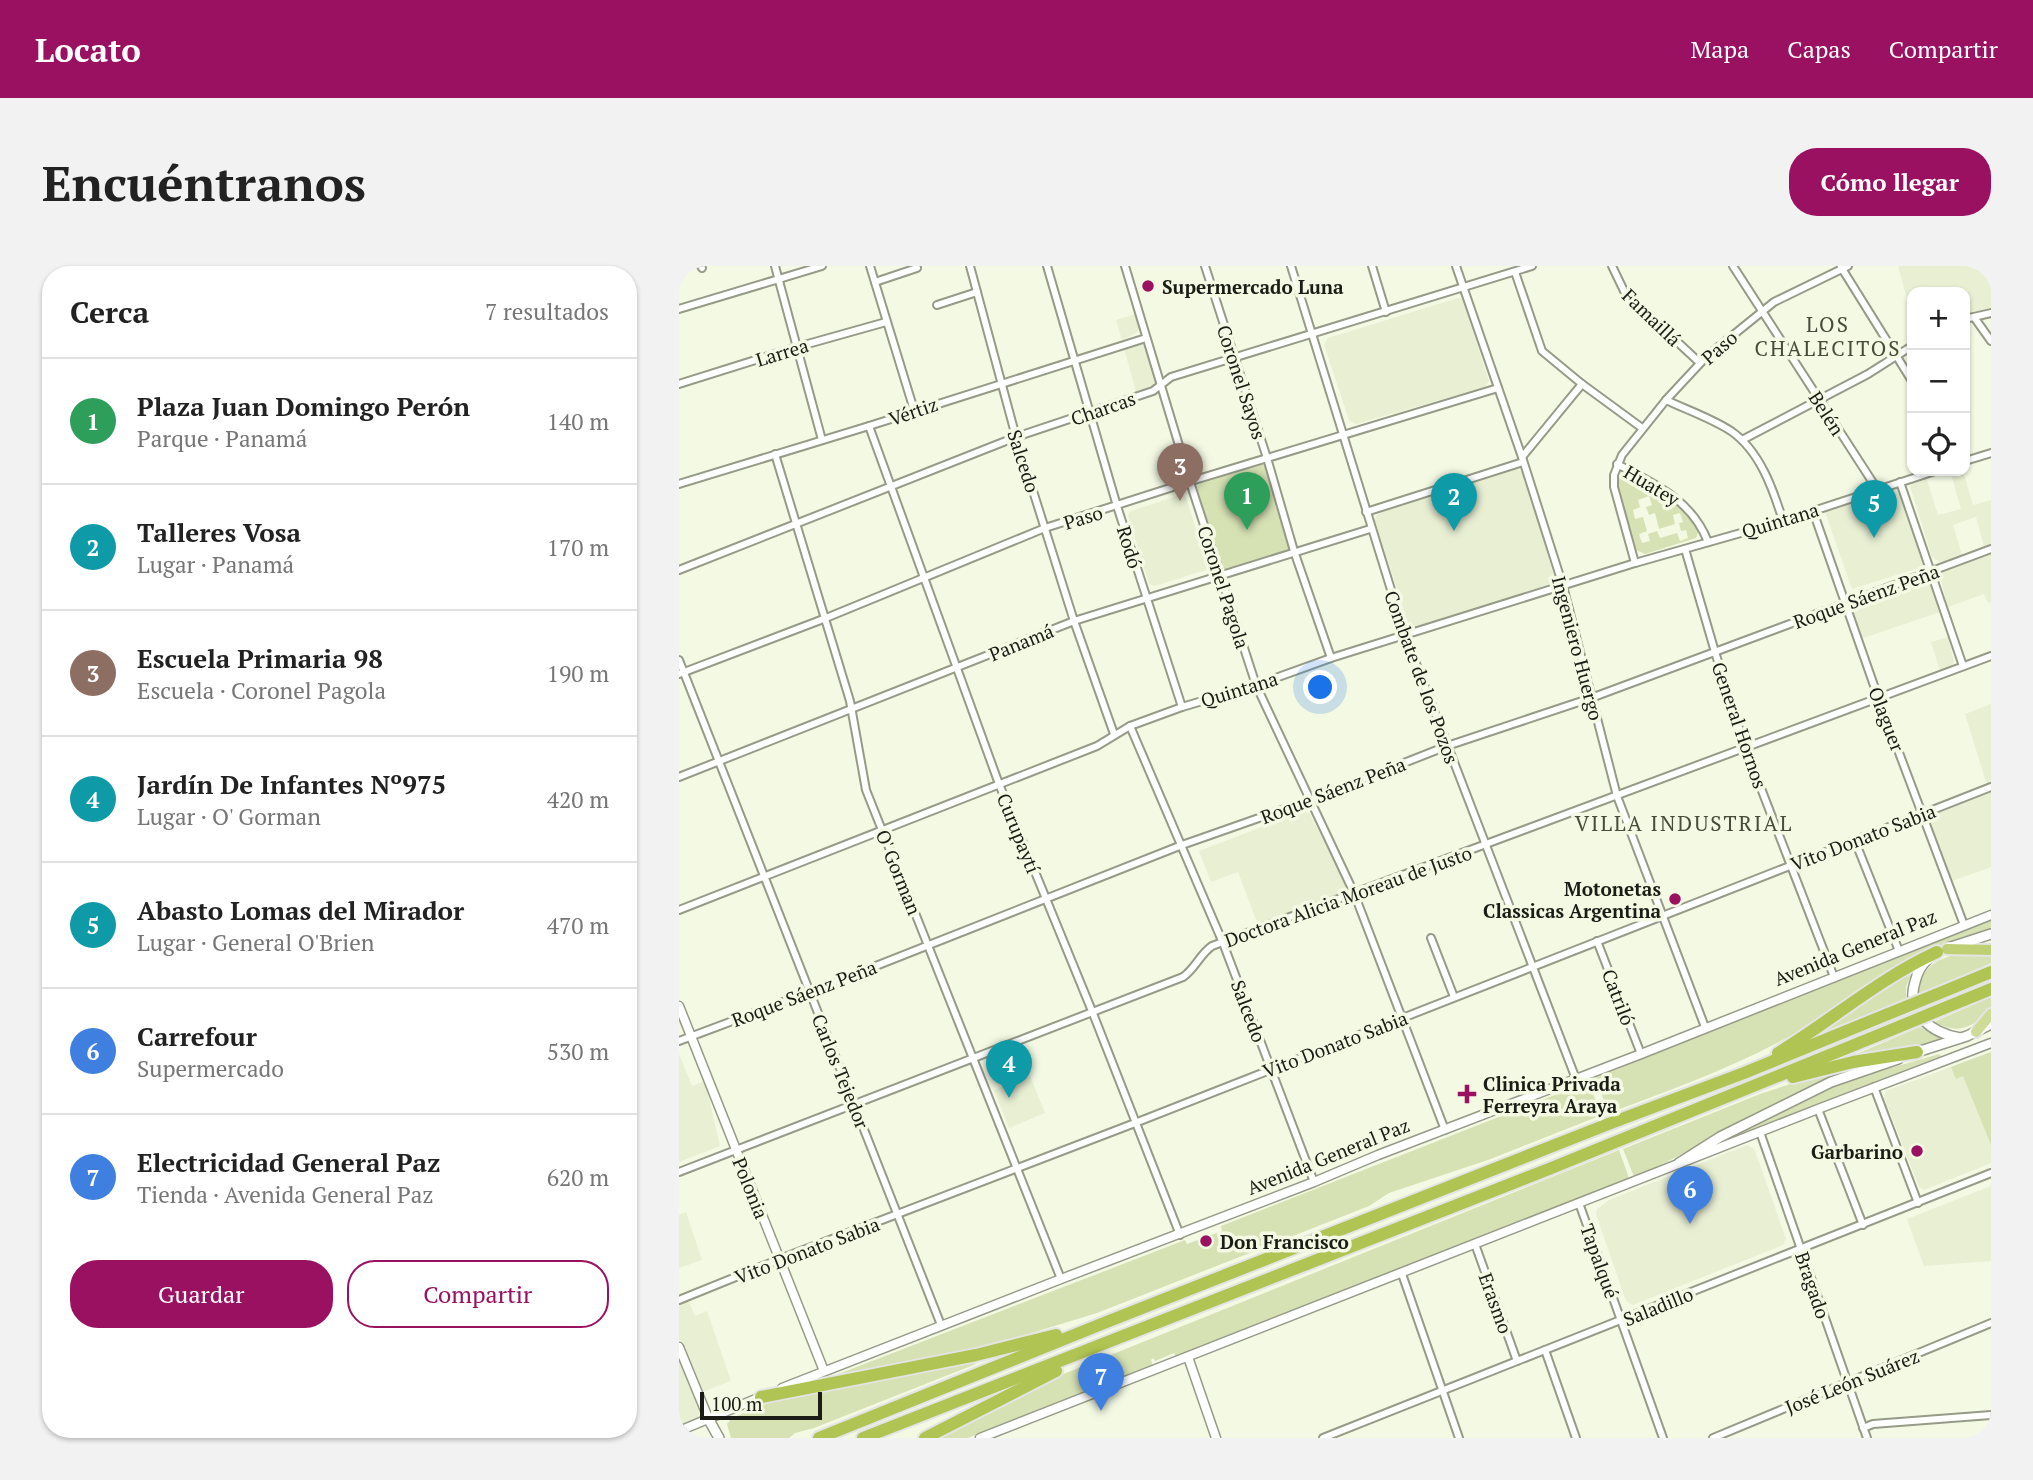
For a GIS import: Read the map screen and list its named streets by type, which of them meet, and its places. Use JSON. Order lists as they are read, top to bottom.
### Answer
{
  "streets": {
    "street": [
      "Famaillá",
      "Paso",
      "Larrea",
      "Coronel Sayos",
      "Charcas",
      "Vértiz",
      "Belén",
      "Salcedo",
      "Huatey",
      "Quintana",
      "Rodó",
      "Coronel Pagola",
      "Roque Sáenz Peña",
      "Panamá",
      "Ingeniero Huergo",
      "Combate de los Pozos",
      "Olaguer",
      "General Hornos",
      "Curupaytí",
      "Vito Donato Sabia",
      "O' Gorman",
      "Doctora Alicia Moreau de Justo",
      "Avenida General Paz",
      "Catriló",
      "Carlos Tejedor",
      "Polonia",
      "Tapalqué",
      "Bragado",
      "Erasmo",
      "Saladillo",
      "José León Suárez"
    ]
  },
  "crossings": [
    ["Famaillá", "Paso"],
    ["Paso", "Coronel Sayos"],
    ["Paso", "Belén"],
    ["Paso", "Salcedo"],
    ["Paso", "Rodó"],
    ["Paso", "Coronel Pagola"],
    ["Paso", "Ingeniero Huergo"],
    ["Paso", "Combate de los Pozos"],
    ["Paso", "Curupaytí"],
    ["Paso", "O' Gorman"],
    ["Paso", "Carlos Tejedor"],
    ["Coronel Sayos", "Charcas"],
    ["Coronel Sayos", "Quintana"],
    ["Coronel Sayos", "Panamá"],
    ["Charcas", "Salcedo"],
    ["Charcas", "Rodó"],
    ["Charcas", "Coronel Pagola"],
    ["Charcas", "Ingeniero Huergo"],
    ["Charcas", "Combate de los Pozos"],
    ["Charcas", "Curupaytí"],
    ["Charcas", "O' Gorman"],
    ["Vértiz", "Salcedo"],
    ["Vértiz", "Rodó"],
    ["Vértiz", "Coronel Pagola"],
    ["Vértiz", "Curupaytí"],
    ["Vértiz", "O' Gorman"],
    ["Belén", "Quintana"],
    ["Salcedo", "Quintana"],
    ["Salcedo", "Roque Sáenz Peña"],
    ["Salcedo", "Panamá"],
    ["Salcedo", "Vito Donato Sabia"],
    ["Salcedo", "Doctora Alicia Moreau de Justo"],
    ["Salcedo", "Avenida General Paz"],
    ["Huatey", "Quintana"],
    ["Quintana", "Rodó"],
    ["Quintana", "Coronel Pagola"],
    ["Quintana", "Ingeniero Huergo"],
    ["Quintana", "Combate de los Pozos"],
    ["Quintana", "Olaguer"],
    ["Quintana", "General Hornos"],
    ["Quintana", "Curupaytí"],
    ["Quintana", "O' Gorman"],
    ["Quintana", "Carlos Tejedor"],
    ["Rodó", "Panamá"],
    ["Coronel Pagola", "Roque Sáenz Peña"],
    ["Coronel Pagola", "Panamá"],
    ["Coronel Pagola", "Vito Donato Sabia"],
    ["Coronel Pagola", "Doctora Alicia Moreau de Justo"],
    ["Coronel Pagola", "Avenida General Paz"],
    ["Roque Sáenz Peña", "Ingeniero Huergo"],
    ["Roque Sáenz Peña", "Combate de los Pozos"],
    ["Roque Sáenz Peña", "Olaguer"],
    ["Roque Sáenz Peña", "General Hornos"],
    ["Roque Sáenz Peña", "Curupaytí"],
    ["Roque Sáenz Peña", "O' Gorman"],
    ["Roque Sáenz Peña", "Carlos Tejedor"],
    ["Roque Sáenz Peña", "Polonia"],
    ["Panamá", "Combate de los Pozos"],
    ["Panamá", "Curupaytí"],
    ["Panamá", "O' Gorman"],
    ["Panamá", "Carlos Tejedor"],
    ["Ingeniero Huergo", "Vito Donato Sabia"],
    ["Ingeniero Huergo", "Doctora Alicia Moreau de Justo"],
    ["Ingeniero Huergo", "Avenida General Paz"],
    ["Combate de los Pozos", "Vito Donato Sabia"],
    ["Combate de los Pozos", "Doctora Alicia Moreau de Justo"],
    ["Combate de los Pozos", "Avenida General Paz"],
    ["Olaguer", "Vito Donato Sabia"],
    ["Olaguer", "Doctora Alicia Moreau de Justo"],
    ["Olaguer", "Avenida General Paz"],
    ["General Hornos", "Vito Donato Sabia"],
    ["General Hornos", "Doctora Alicia Moreau de Justo"],
    ["General Hornos", "Avenida General Paz"],
    ["Curupaytí", "Vito Donato Sabia"],
    ["Curupaytí", "Doctora Alicia Moreau de Justo"],
    ["Curupaytí", "Avenida General Paz"],
    ["Vito Donato Sabia", "O' Gorman"],
    ["Vito Donato Sabia", "Catriló"],
    ["Vito Donato Sabia", "Carlos Tejedor"],
    ["Vito Donato Sabia", "Polonia"],
    ["O' Gorman", "Doctora Alicia Moreau de Justo"],
    ["O' Gorman", "Avenida General Paz"],
    ["Doctora Alicia Moreau de Justo", "Carlos Tejedor"],
    ["Doctora Alicia Moreau de Justo", "Polonia"],
    ["Avenida General Paz", "Catriló"],
    ["Avenida General Paz", "Carlos Tejedor"],
    ["Avenida General Paz", "Polonia"],
    ["Tapalqué", "Saladillo"],
    ["Bragado", "Saladillo"],
    ["Bragado", "José León Suárez"],
    ["Erasmo", "Saladillo"]
  ],
  "districts": ["LOS CHALECITOS", "VILLA INDUSTRIAL"],
  "places": {
    "other": [
      "Supermercado Luna",
      "Motonetas Classicas Argentina",
      "Garbarino",
      "Don Francisco"
    ],
    "health": ["Clinica Privada Ferreyra Araya"]
  },
  "scale_bar": "100 m",
  "page": {
    "header": "Locato",
    "nav": ["Mapa", "Capas", "Compartir"],
    "buttons": [
      "Cómo llegar",
      ["Guardar", "Compartir"]
    ],
    "title": "Encuéntranos",
    "heading": ["Cerca", "7 resultados"],
    "map_buttons": ["+", "−"],
    "list": [
      {
        "mark": "1",
        "name": "Plaza Juan Domingo Perón",
        "note": "Parque · Panamá",
        "value": "140 m"
      },
      {
        "mark": "2",
        "name": "Talleres Vosa",
        "note": "Lugar · Panamá",
        "value": "170 m"
      },
      {
        "mark": "3",
        "name": "Escuela Primaria 98",
        "note": "Escuela · Coronel Pagola",
        "value": "190 m"
      },
      {
        "mark": "4",
        "name": "Jardín De Infantes Nº975",
        "note": "Lugar · O' Gorman",
        "value": "420 m"
      },
      {
        "mark": "5",
        "name": "Abasto Lomas del Mirador",
        "note": "Lugar · General O'Brien",
        "value": "470 m"
      },
      {
        "mark": "6",
        "name": "Carrefour",
        "note": "Supermercado",
        "value": "530 m"
      },
      {
        "mark": "7",
        "name": "Electricidad General Paz",
        "note": "Tienda · Avenida General Paz",
        "value": "620 m"
      }
    ],
    "pins": [
      "3",
      "1",
      "2",
      "5",
      "4",
      "6",
      "7"
    ],
    "scale": "100 m"
  }
}
